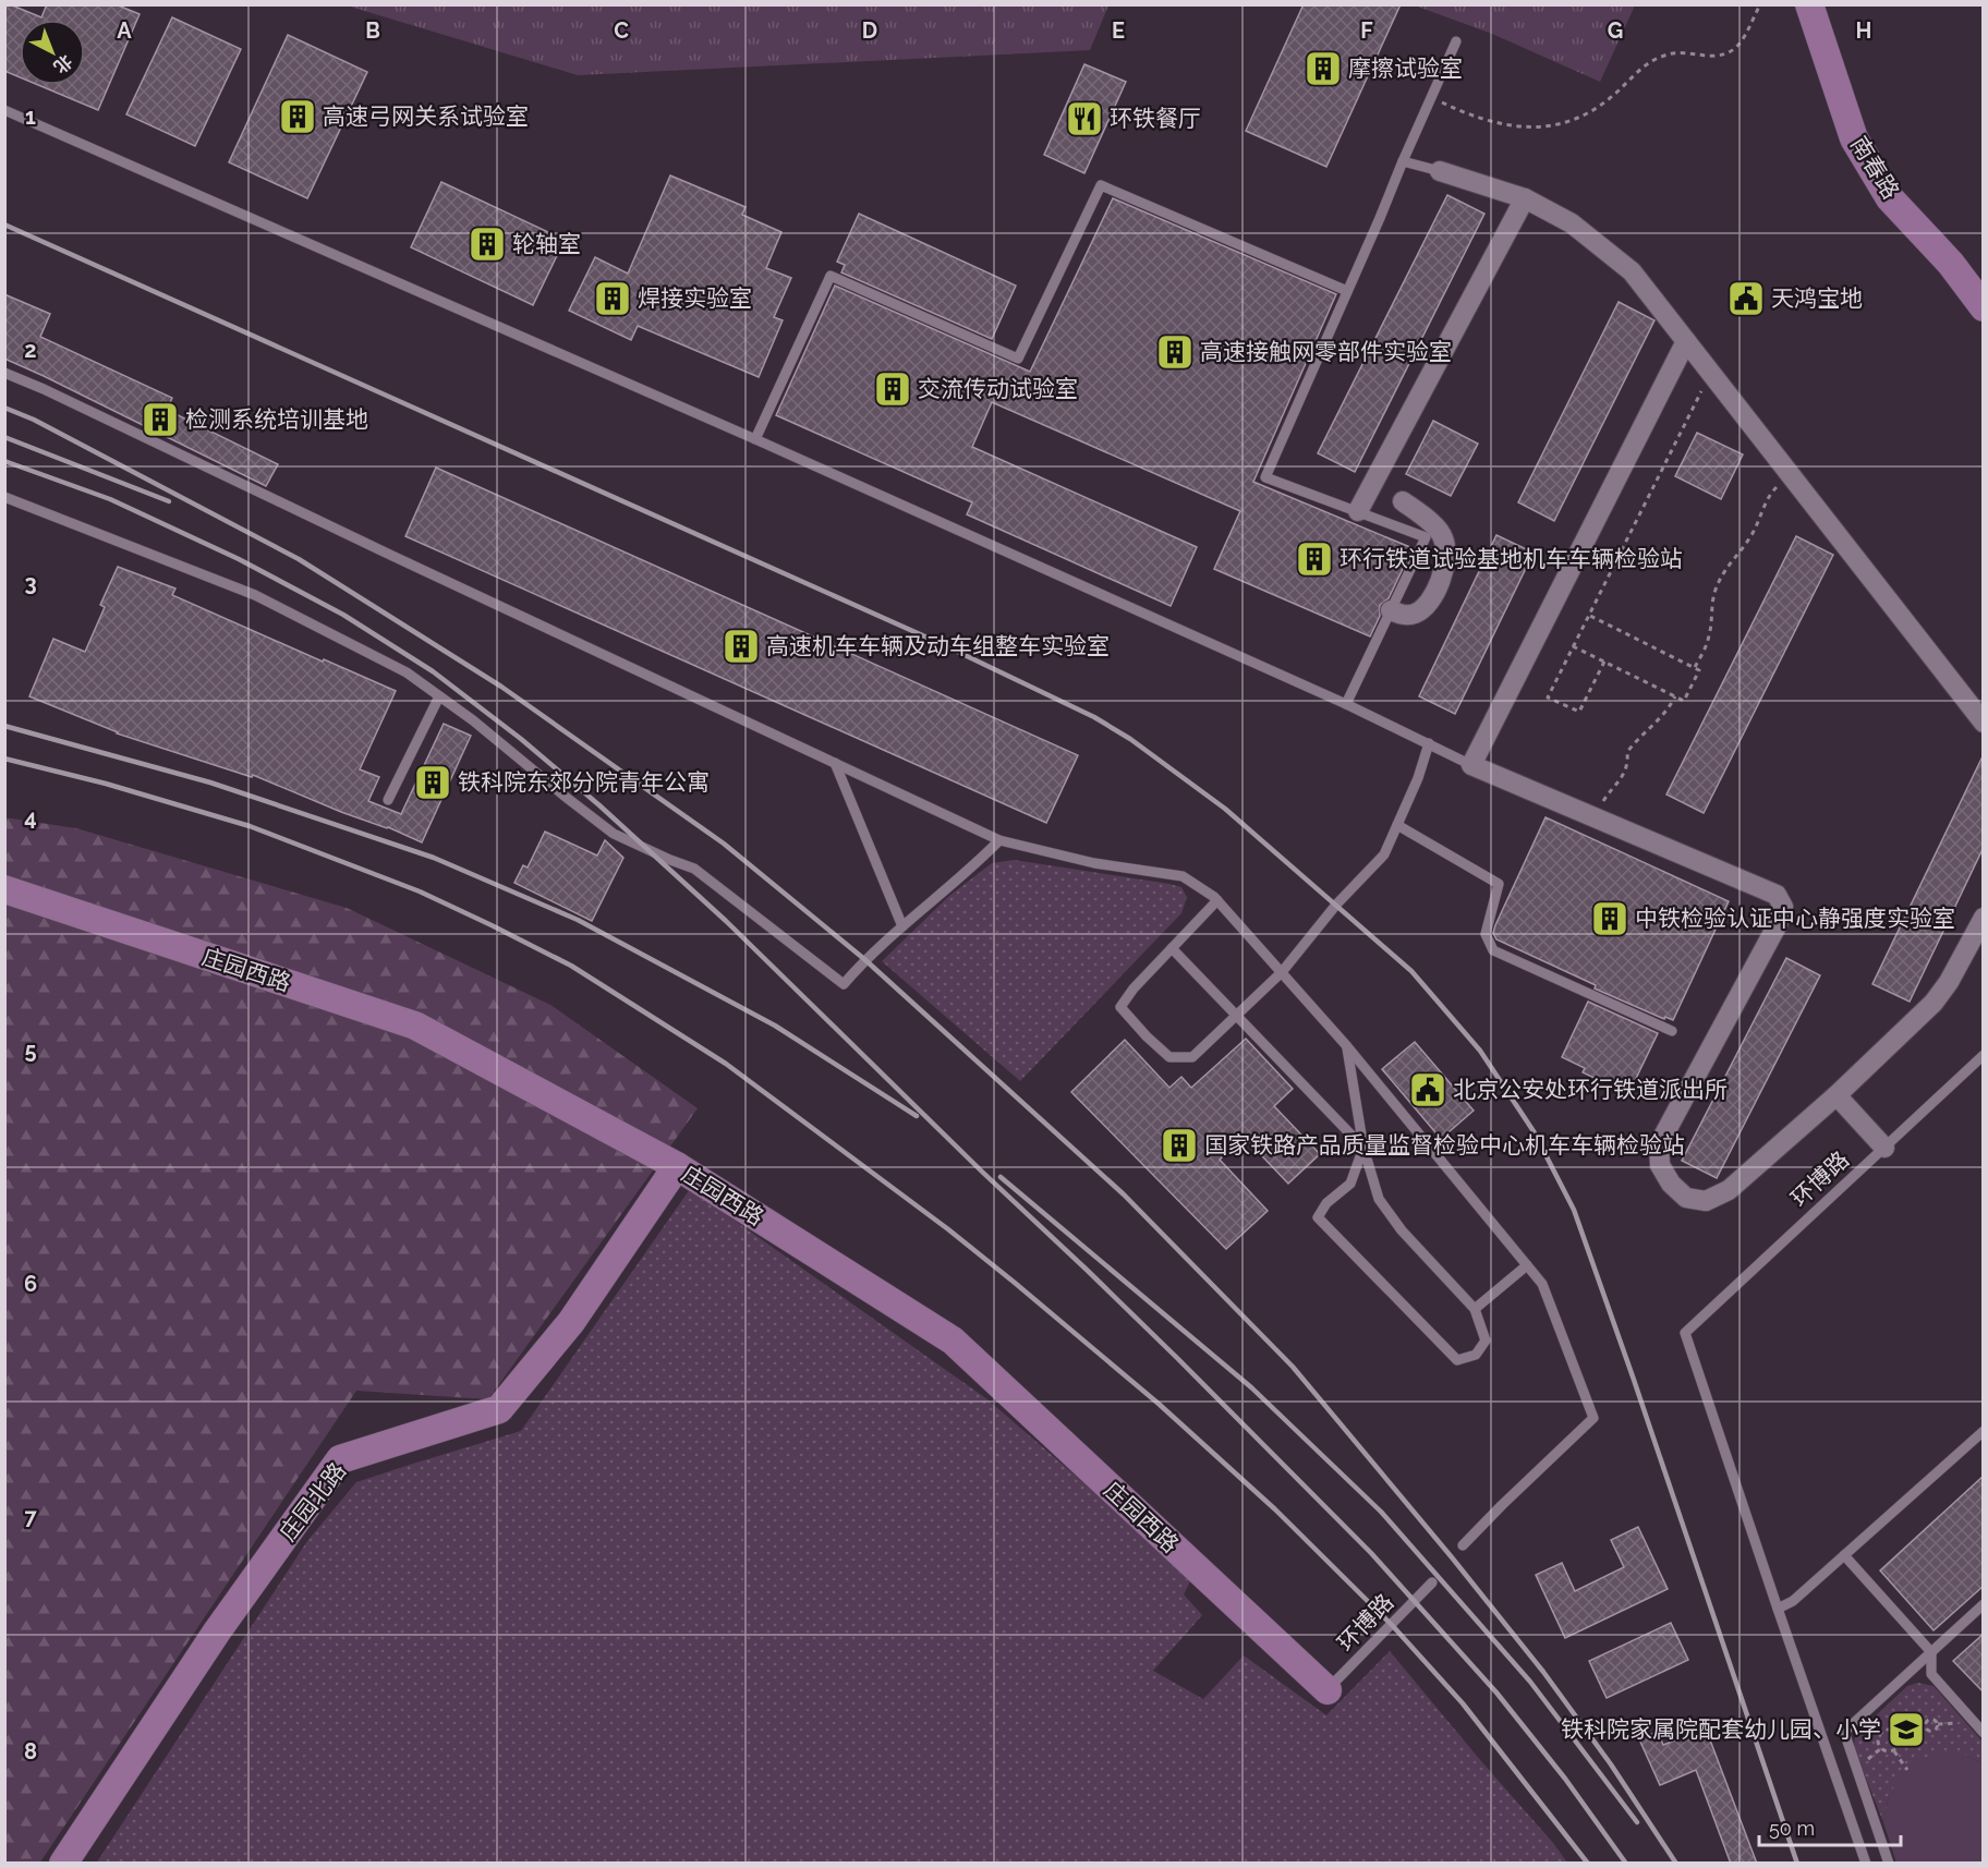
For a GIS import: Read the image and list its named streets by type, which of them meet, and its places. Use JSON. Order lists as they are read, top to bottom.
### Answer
{
  "streets": {
    "street": ["南春路", "庄园西路", "庄园北路"],
    "lane": ["环博路"]
  },
  "crossings": [
    ["庄园西路", "环博路"],
    ["庄园西路", "庄园北路"]
  ],
  "places": {
    "building": [
      "摩擦试验室",
      "高速弓网关系试验室",
      "轮轴室",
      "焊接实验室",
      "高速接触网零部件实验室",
      "交流传动试验室",
      "检测系统培训基地",
      "环行铁道试验基地机车车辆检验站",
      "高速机车车辆及动车组整车实验室",
      "铁科院东郊分院青年公寓",
      "中铁检验认证中心静强度实验室",
      "国家铁路产品质量监督检验中心机车车辆检验站"
    ],
    "restaurant": ["环铁餐厅"],
    "public building": ["天鸿宝地", "北京公安处环行铁道派出所"],
    "school or university": ["铁科院家属院配套幼儿园、小学"]
  },
  "scale_bar": "50 m",
  "north": "bottom right",
  "grid": {
    "columns": [
      "A",
      "B",
      "C",
      "D",
      "E",
      "F",
      "G",
      "H"
    ],
    "rows": [
      "1",
      "2",
      "3",
      "4",
      "5",
      "6",
      "7",
      "8"
    ]
  }
}
